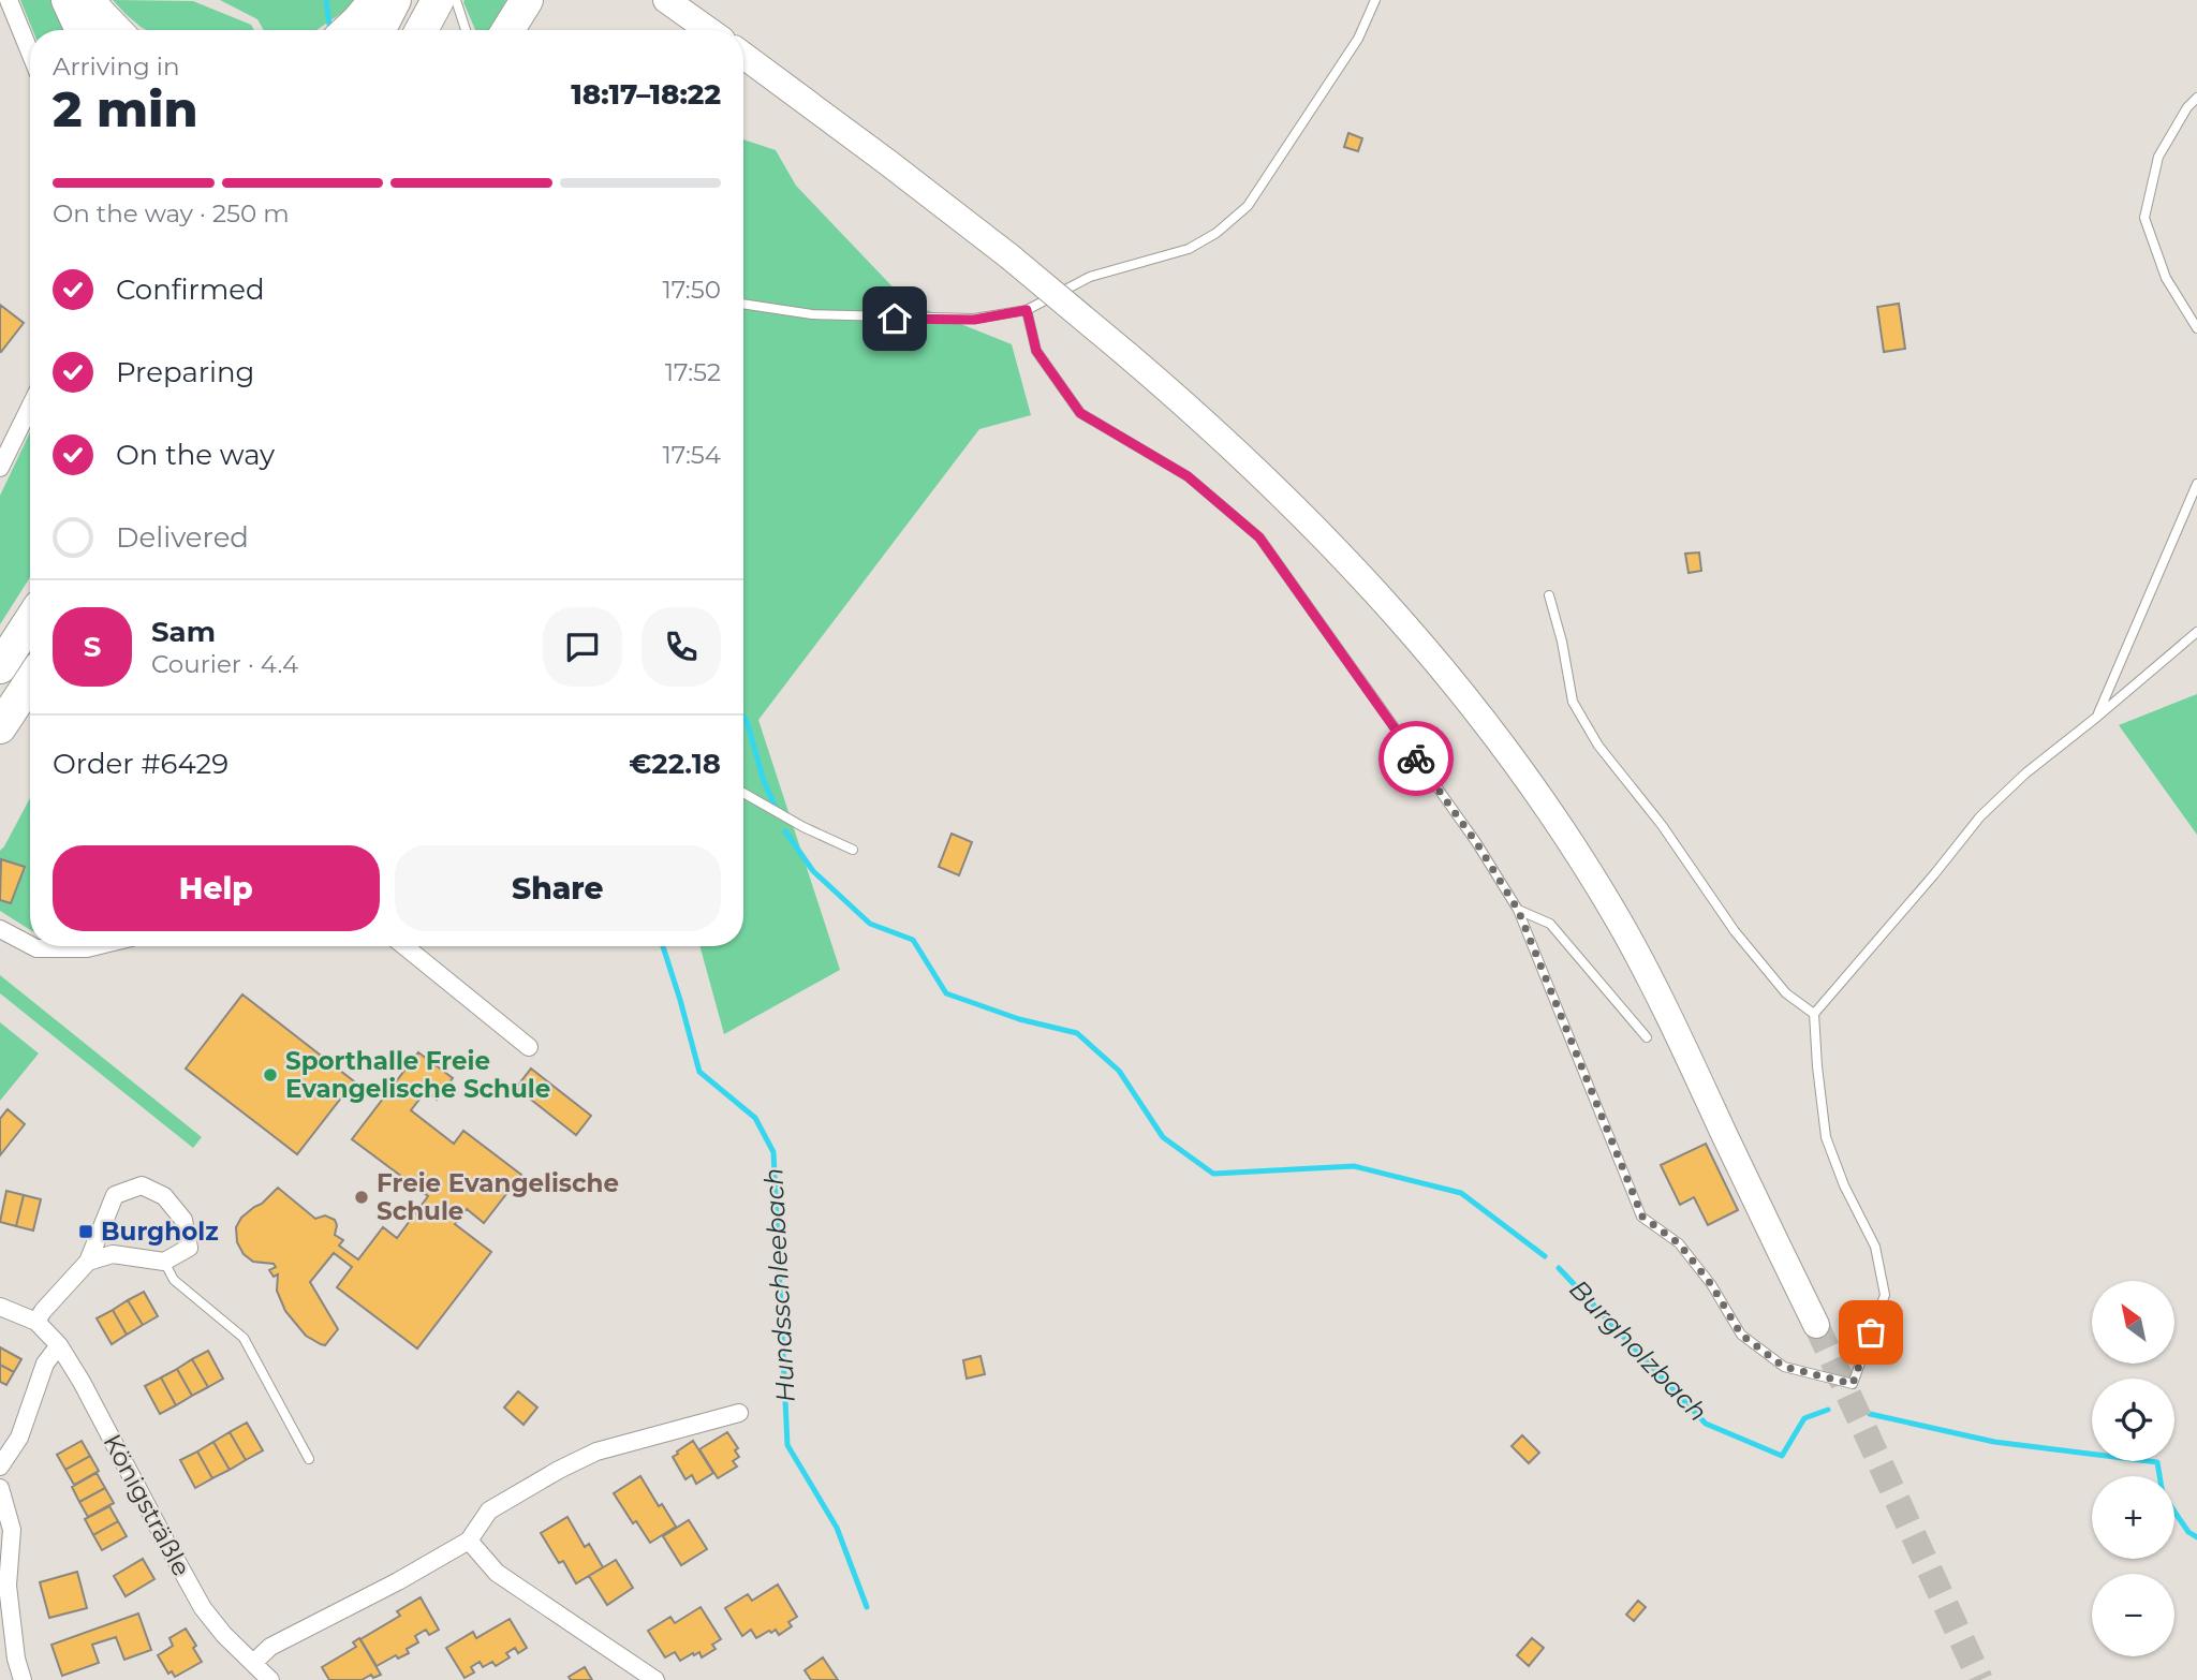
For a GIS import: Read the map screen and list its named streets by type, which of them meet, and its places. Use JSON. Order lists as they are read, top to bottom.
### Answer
{
  "streets": {
    "street": ["Königsträßle"]
  },
  "water": ["Hundsschleebach", "Burgholzbach"],
  "places": {
    "other": ["Sporthalle Freie Evangelische Schule", "Freie Evangelische Schule"],
    "transit": ["Burgholz"]
  },
  "north": "top left",
  "page": {
    "heading": ["2 min", "Arriving in", "18:17–18:22"],
    "panel": [
      "Sam",
      "Courier · 4.4",
      "Order #6429",
      "€22.18"
    ],
    "bar": "On the way · 250 m",
    "list": [
      ["Confirmed", "17:50"],
      ["Preparing", "17:52"],
      ["On the way", "17:54"],
      "Delivered"
    ],
    "round": "S",
    "buttons": ["Help", "Share"],
    "map_buttons": ["+", "−"]
  }
}
